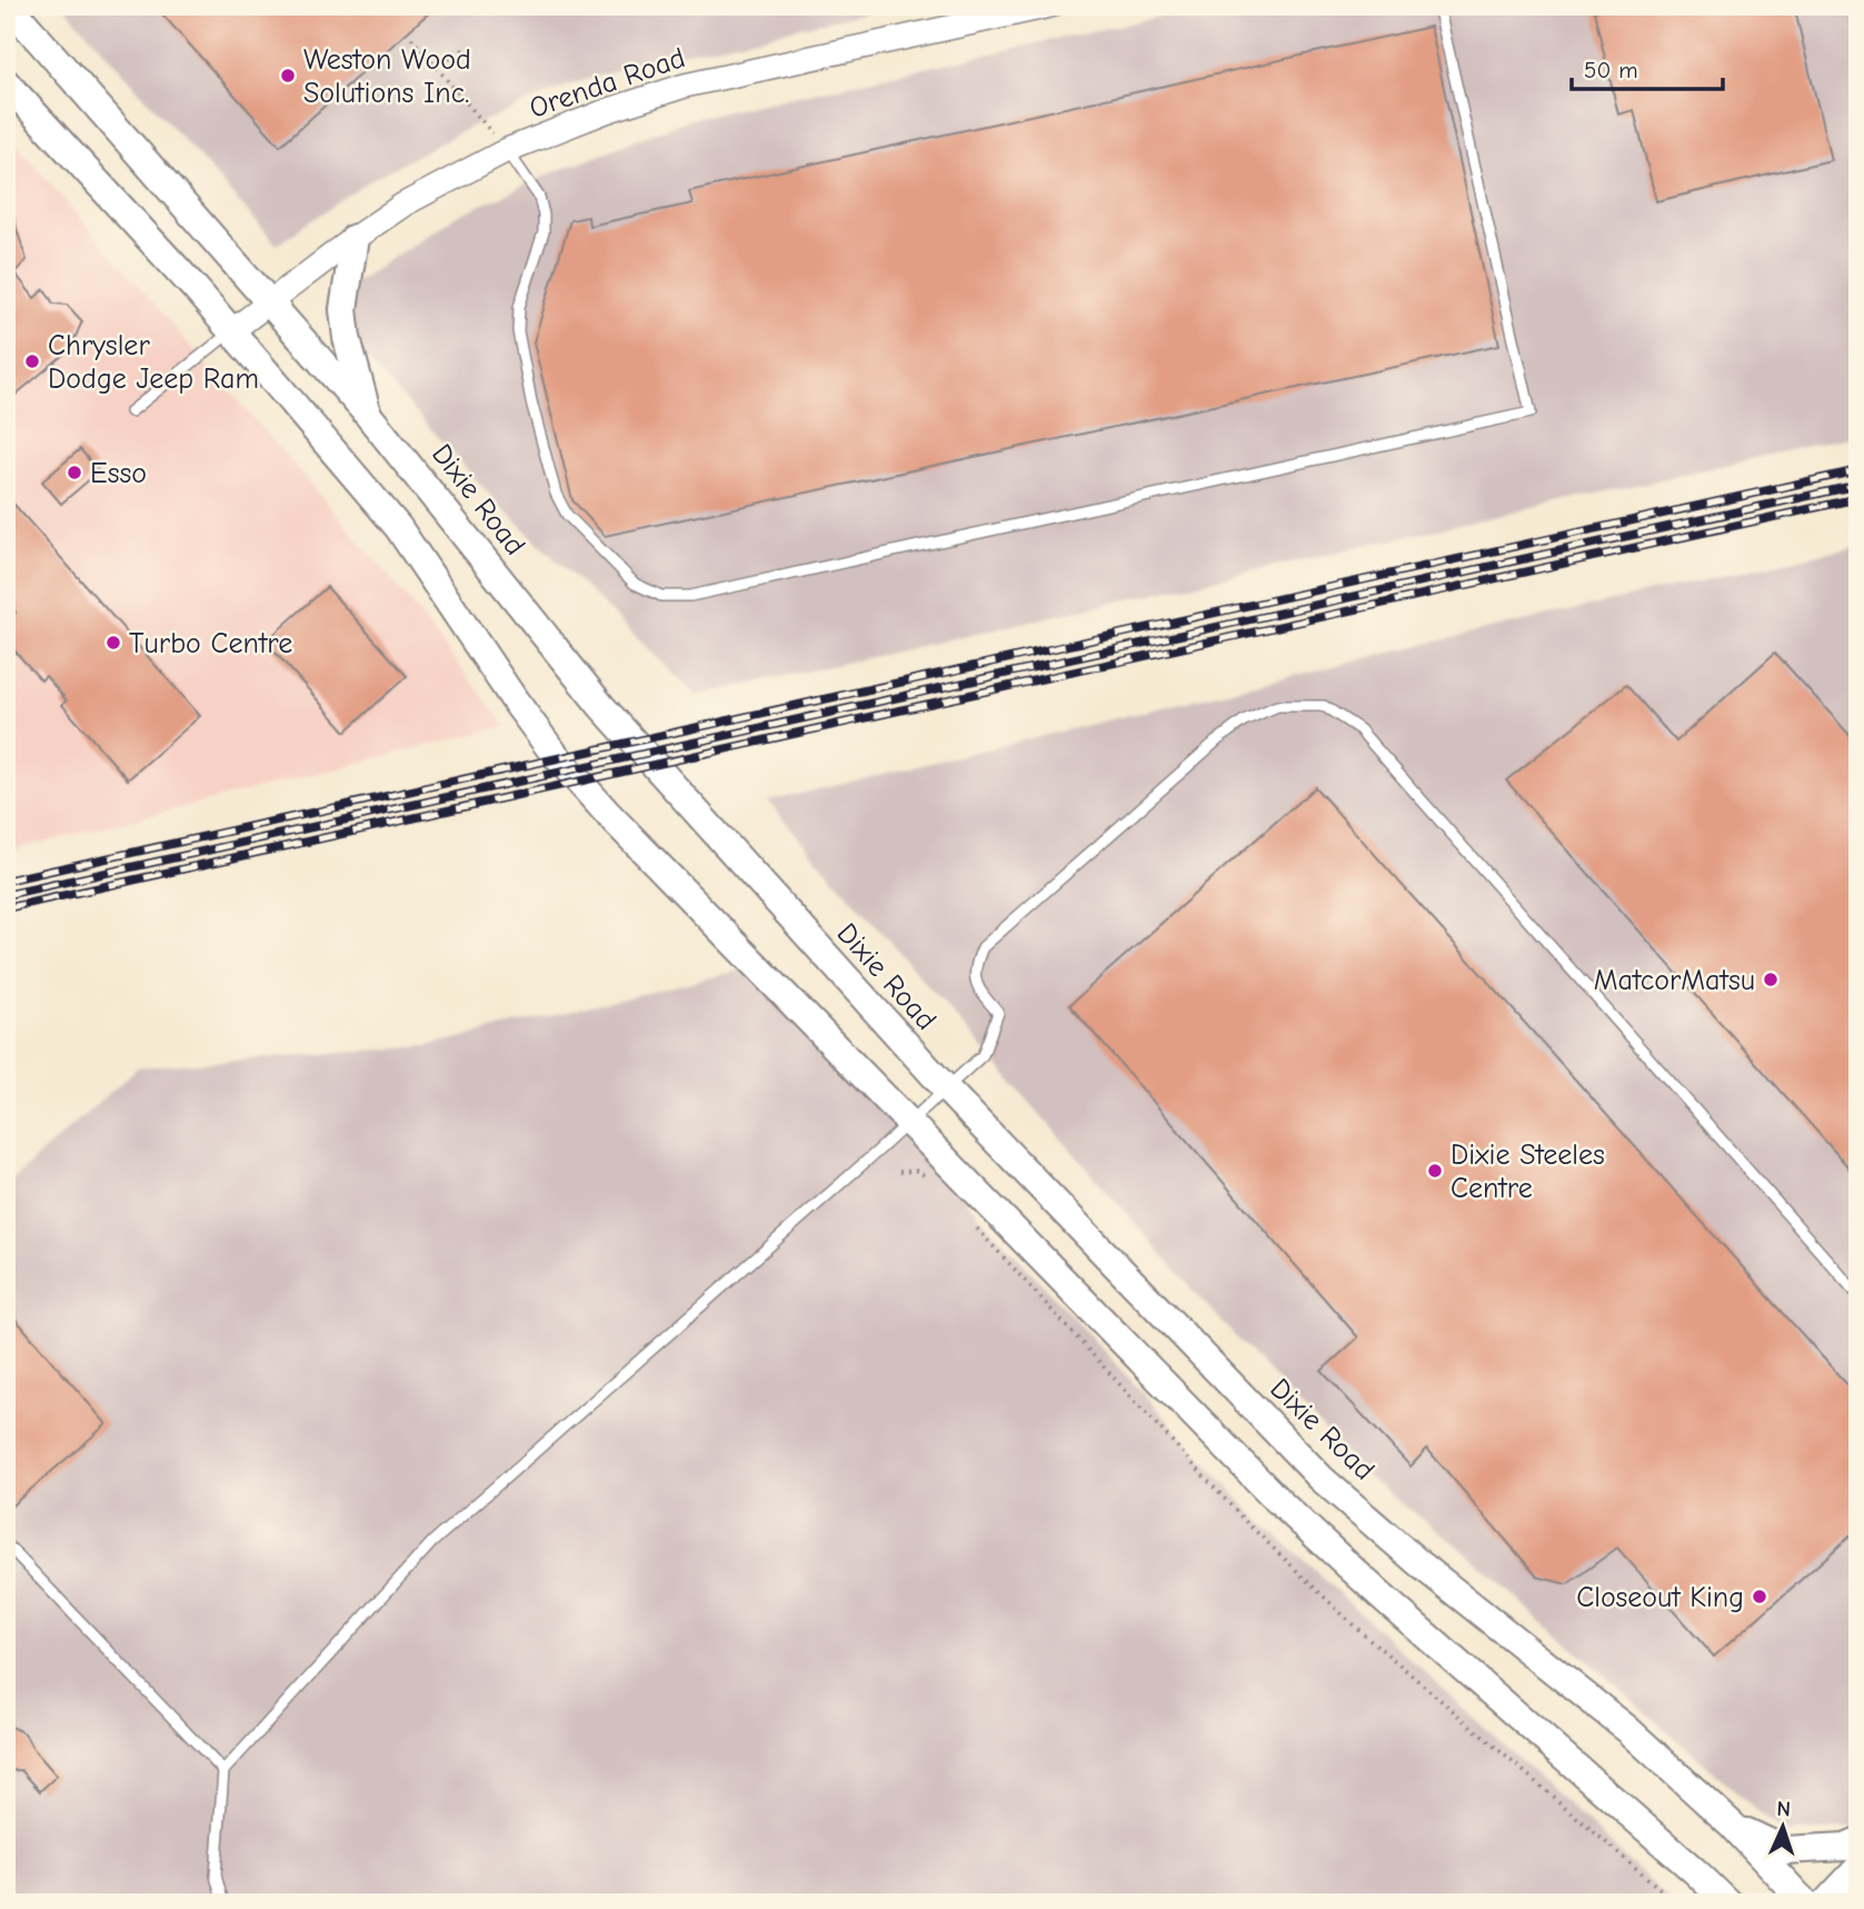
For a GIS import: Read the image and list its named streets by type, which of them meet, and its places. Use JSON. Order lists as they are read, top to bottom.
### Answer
{
  "streets": {
    "main road": ["Dixie Road"],
    "street": ["Orenda Road"]
  },
  "crossings": [
    ["Orenda Road", "Dixie Road"]
  ],
  "places": [
    "Weston Wood Solutions Inc.",
    "Chrysler Dodge Jeep Ram",
    "Esso",
    "Turbo Centre",
    "MatcorMatsu",
    "Dixie Steeles Centre",
    "Closeout King"
  ],
  "scale_bar": "50 m",
  "north": "top"
}
